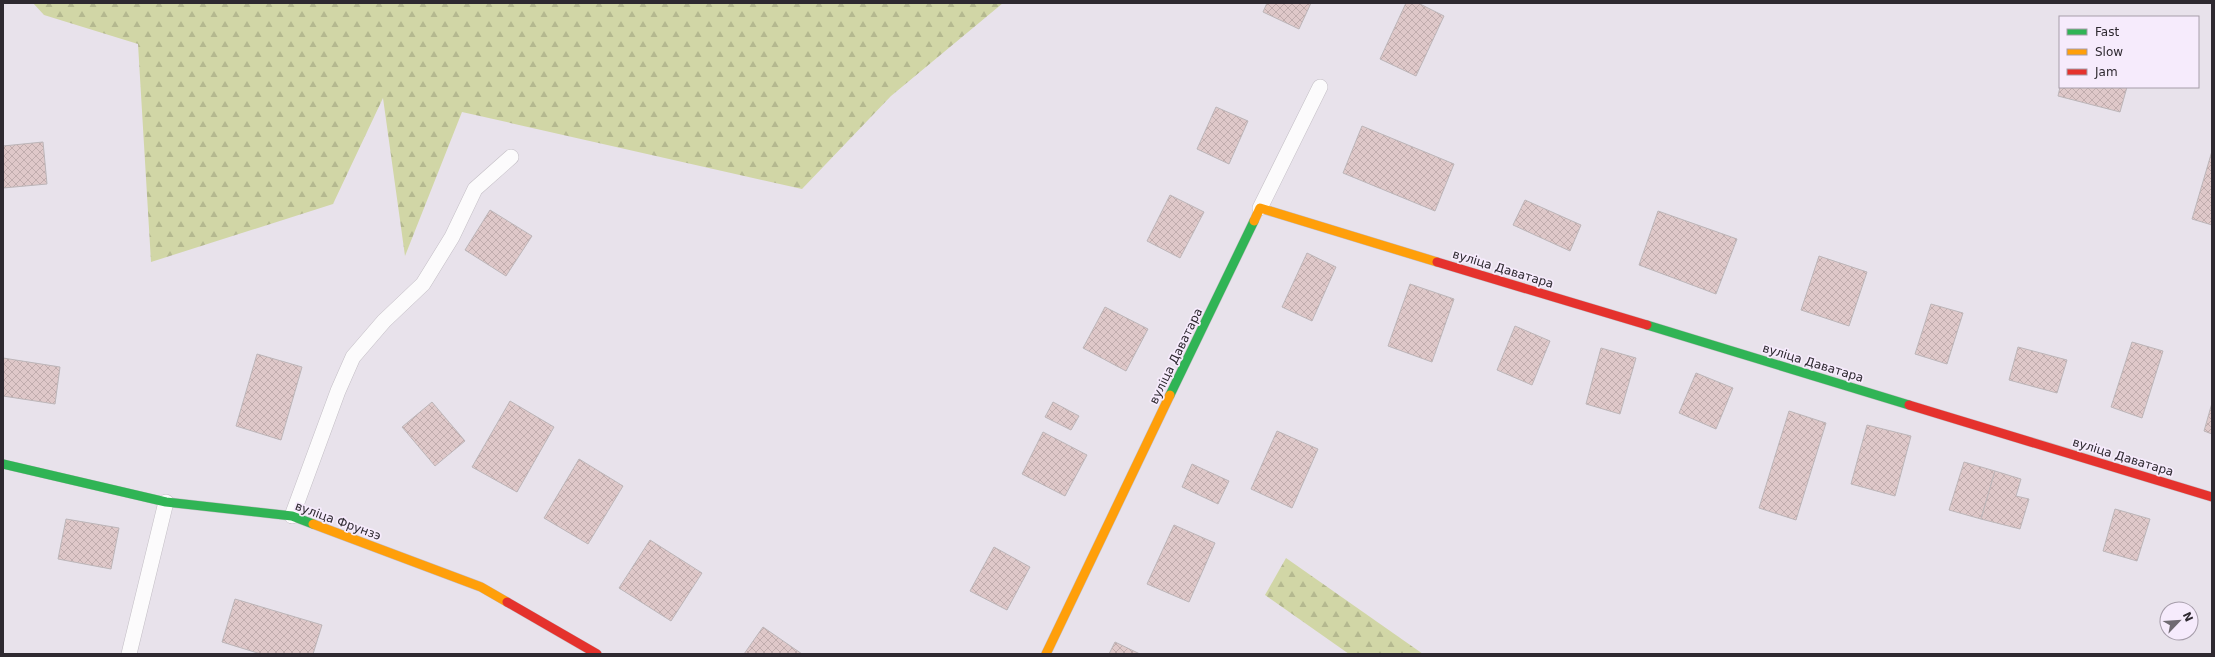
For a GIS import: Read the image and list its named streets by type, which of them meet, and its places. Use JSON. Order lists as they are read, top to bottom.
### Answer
{
  "streets": {
    "street": ["вуліца Даватара", "вуліца Фрунзэ"]
  },
  "legend": ["Fast", "Slow", "Jam"],
  "north": "top right"
}
